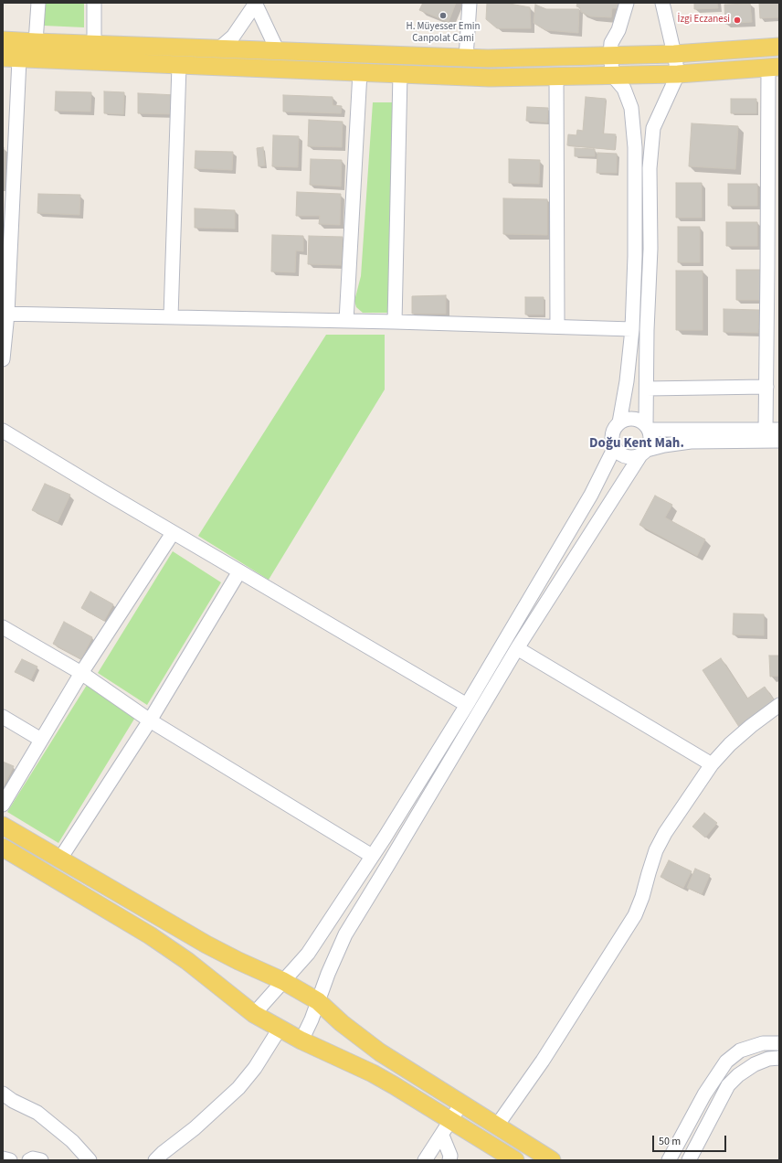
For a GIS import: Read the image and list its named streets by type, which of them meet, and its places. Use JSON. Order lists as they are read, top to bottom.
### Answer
{
  "districts": ["Doğu Kent Mah."],
  "places": ["H. Müyesser Emin Canpolat Cami", "İzgi Eczanesi"],
  "scale_bar": "50 m"
}
